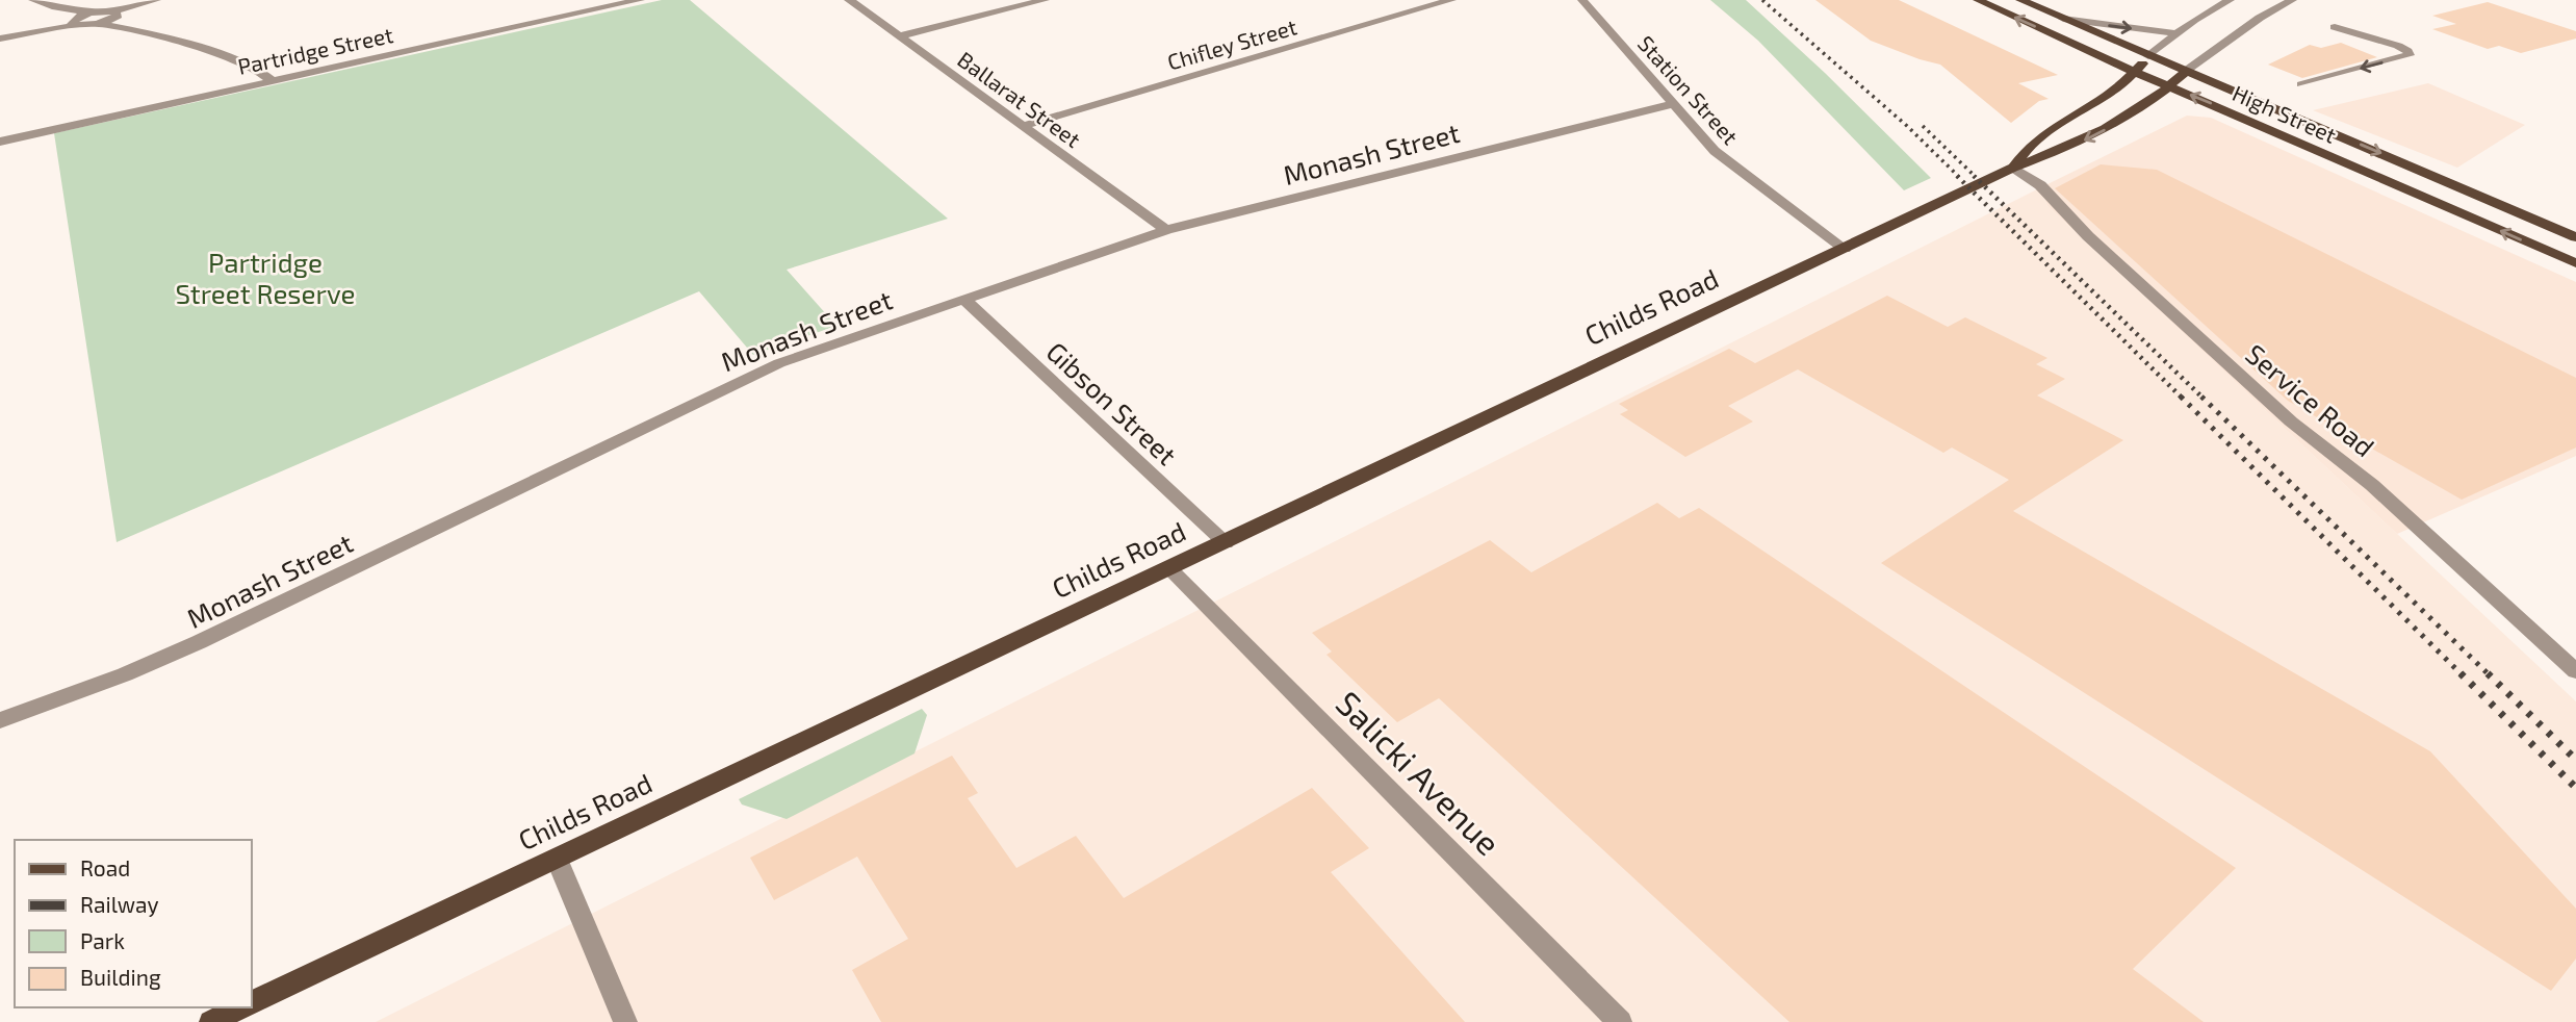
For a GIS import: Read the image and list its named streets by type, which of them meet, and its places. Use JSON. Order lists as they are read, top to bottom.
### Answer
{
  "streets": {
    "main road": ["High Street", "Childs Road"],
    "street": [
      "Chifley Street",
      "Partridge Street",
      "Station Street",
      "Ballarat Street",
      "Monash Street",
      "Service Road",
      "Gibson Street",
      "Salicki Avenue"
    ]
  },
  "crossings": [
    ["Chifley Street", "Ballarat Street"],
    ["Station Street", "Monash Street"],
    ["Station Street", "Childs Road"],
    ["Ballarat Street", "Monash Street"],
    ["High Street", "Childs Road"],
    ["Monash Street", "Gibson Street"],
    ["Childs Road", "Service Road"],
    ["Childs Road", "Gibson Street"],
    ["Childs Road", "Salicki Avenue"]
  ],
  "parks": ["Partridge Street Reserve"],
  "legend": [
    "Road",
    "Railway",
    "Park",
    "Building"
  ]
}
